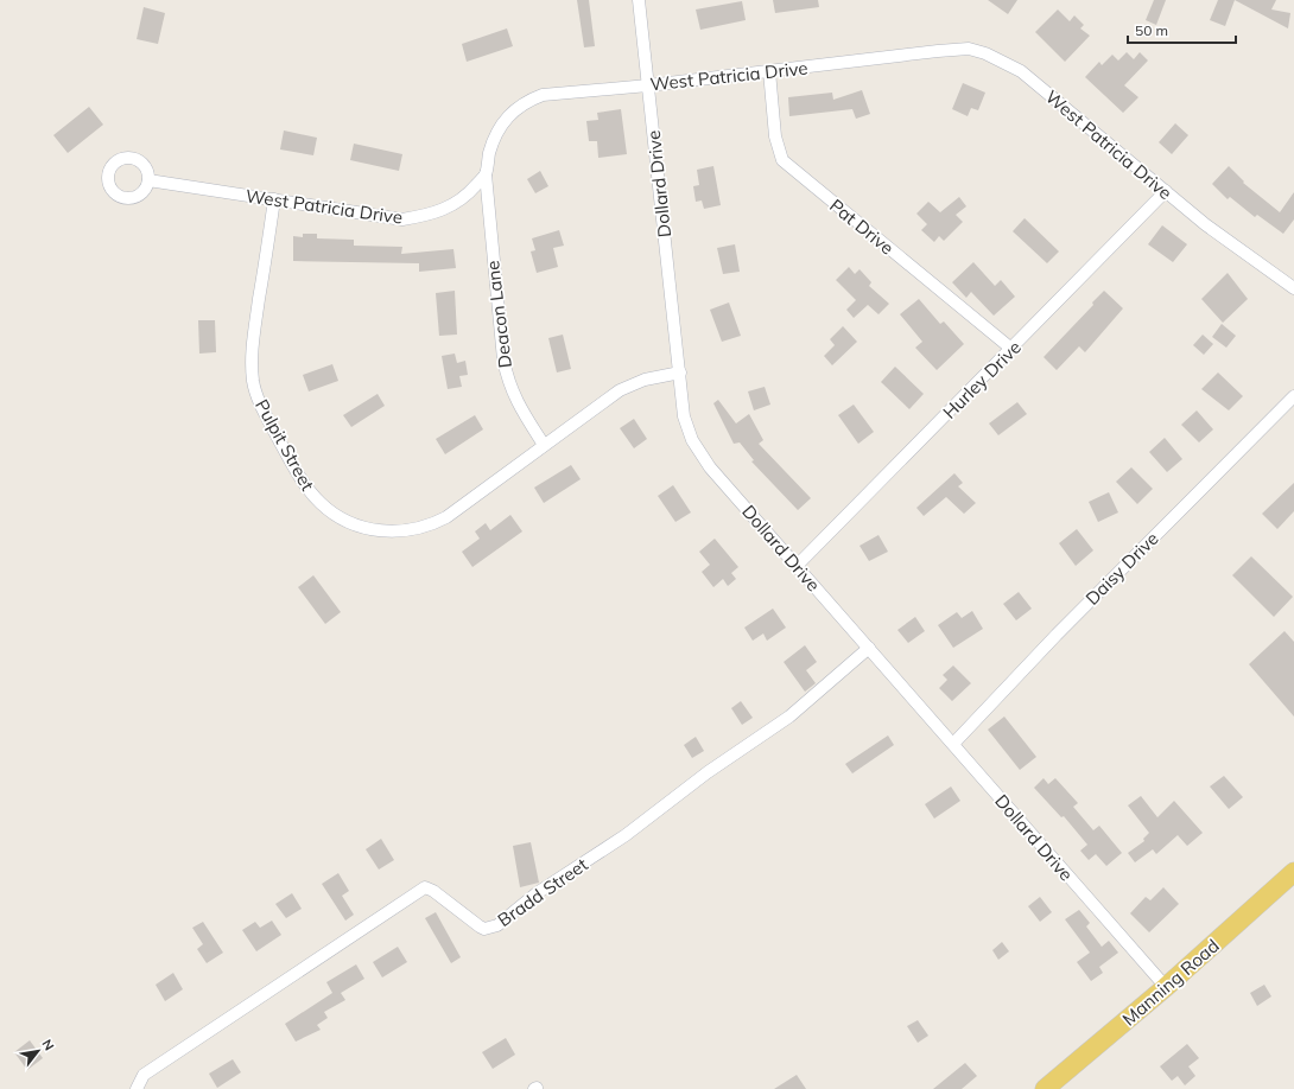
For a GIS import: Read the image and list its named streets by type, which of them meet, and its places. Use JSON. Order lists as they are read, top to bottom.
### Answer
{
  "streets": {
    "main road": ["Manning Road"],
    "street": [
      "West Patricia Drive",
      "Dollard Drive",
      "Pat Drive",
      "Deacon Lane",
      "Hurley Drive",
      "Pulpit Street",
      "Daisy Drive",
      "Bradd Street"
    ]
  },
  "crossings": [
    ["West Patricia Drive", "Dollard Drive"],
    ["West Patricia Drive", "Pat Drive"],
    ["West Patricia Drive", "Deacon Lane"],
    ["West Patricia Drive", "Hurley Drive"],
    ["West Patricia Drive", "Pulpit Street"],
    ["Dollard Drive", "Hurley Drive"],
    ["Dollard Drive", "Pulpit Street"],
    ["Dollard Drive", "Daisy Drive"],
    ["Dollard Drive", "Bradd Street"],
    ["Dollard Drive", "Manning Road"],
    ["Pat Drive", "Hurley Drive"],
    ["Deacon Lane", "Pulpit Street"]
  ],
  "scale_bar": "50 m",
  "north": "top right"
}
